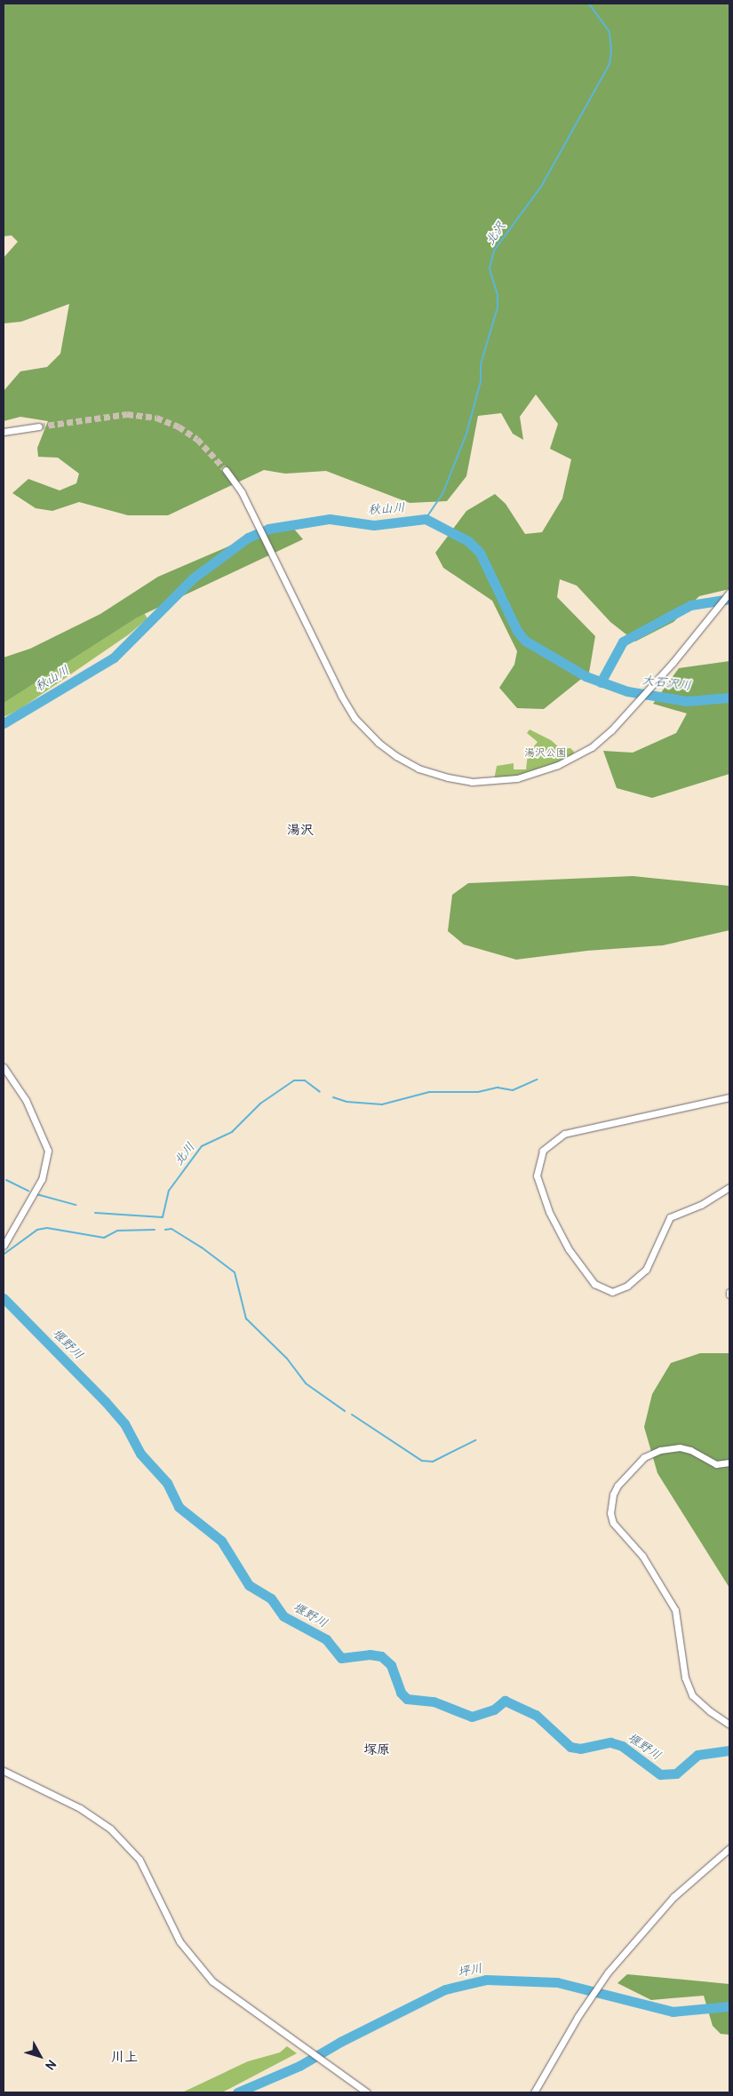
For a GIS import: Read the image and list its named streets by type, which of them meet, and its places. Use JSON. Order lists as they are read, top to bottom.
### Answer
{
  "districts": ["湯沢", "塚原", "川上"],
  "water": [
    "北沢",
    "秋山川",
    "大石沢川",
    "北川",
    "堰野川",
    "坪川"
  ],
  "parks": ["湯沢公園"],
  "north": "bottom right"
}
